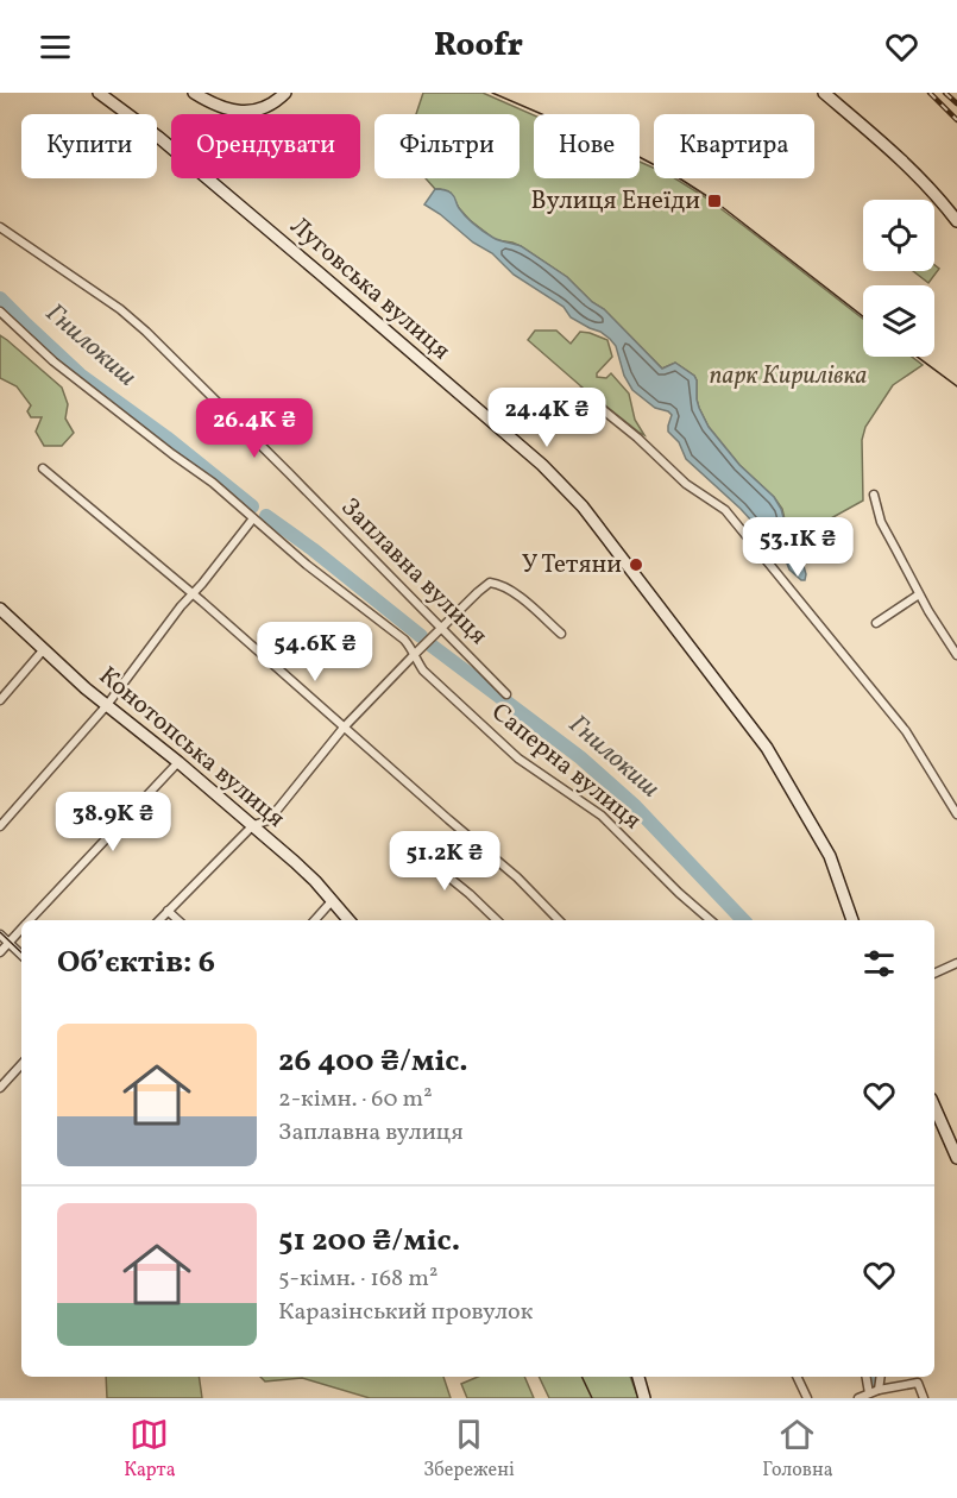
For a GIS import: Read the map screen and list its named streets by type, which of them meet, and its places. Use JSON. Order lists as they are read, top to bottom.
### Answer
{
  "streets": {
    "street": [
      "Луговська вулиця",
      "Заплавна вулиця",
      "Конотопська вулиця",
      "Саперна вулиця"
    ]
  },
  "water": ["Гнилокиш"],
  "parks": ["парк Кирилівка"],
  "places": {
    "transit": ["Вулиця Енеїди"],
    "other": ["У Тетяни"]
  },
  "page": {
    "header": "Roofr",
    "chip": [
      "Купити",
      "Орендувати",
      "Фільтри",
      "Нове",
      "Квартира"
    ],
    "price": [
      "24.4K ₴",
      "26.4K ₴",
      "53.1K ₴",
      "54.6K ₴",
      "38.9K ₴",
      "51.2K ₴"
    ],
    "heading": "Об’єктів: 6",
    "list": [
      {
        "name": "26 400 ₴/міс.",
        "note": "2-кімн. · 60 m² · Заплавна вулиця"
      },
      {
        "name": "51 200 ₴/міс.",
        "note": "5-кімн. · 168 m² · Каразінський провулок"
      }
    ],
    "tabs": ["Карта", "Збережені", "Головна"]
  }
}
